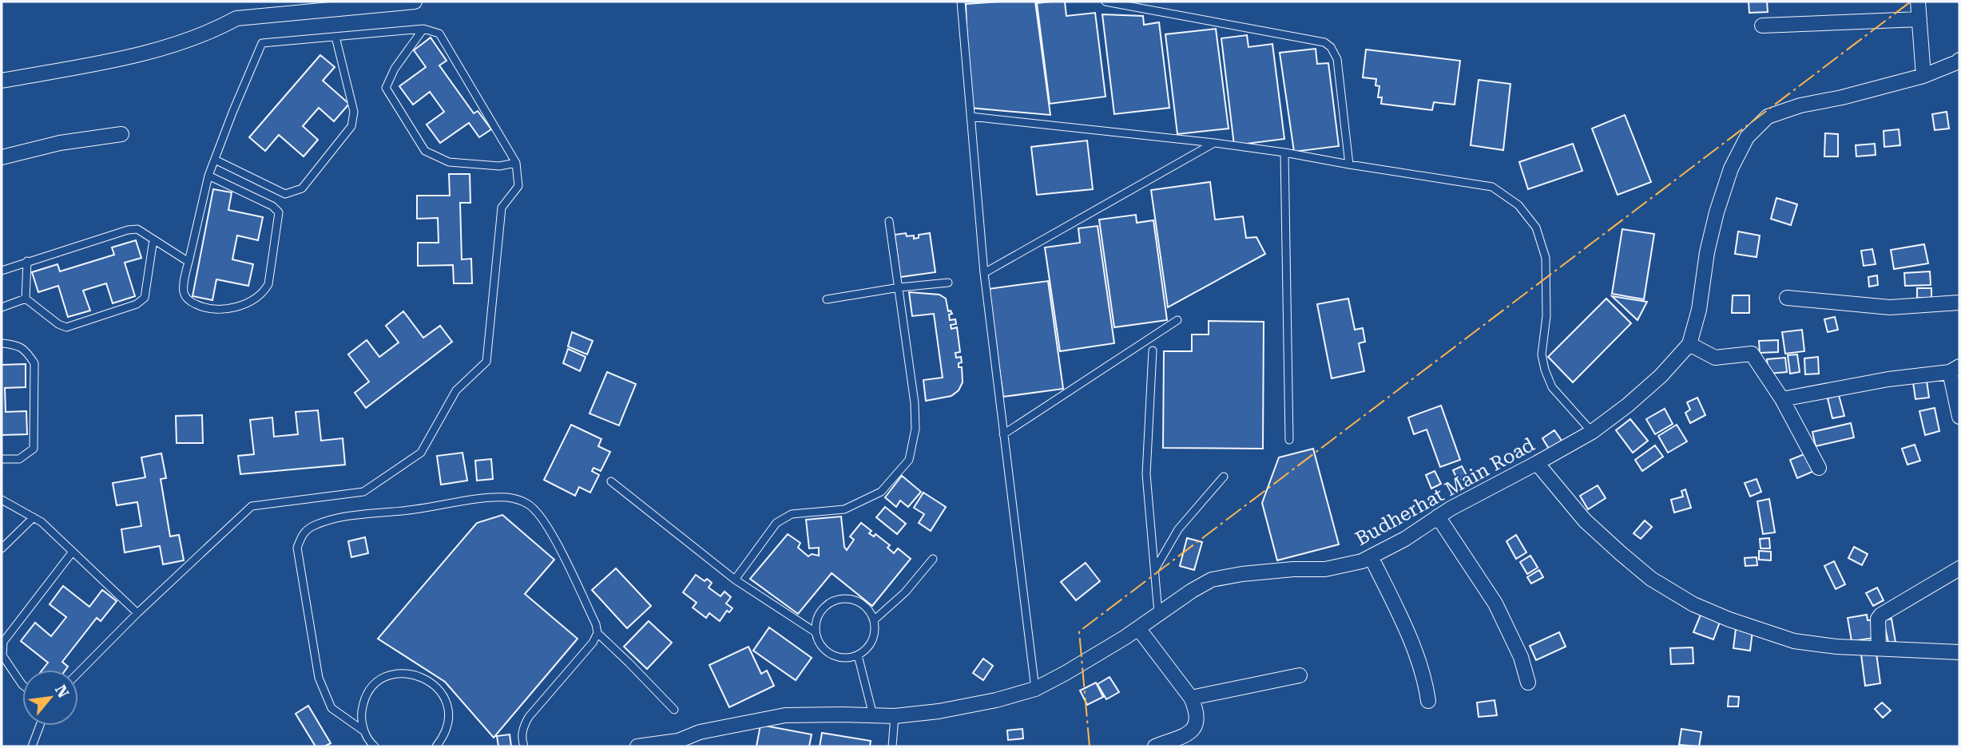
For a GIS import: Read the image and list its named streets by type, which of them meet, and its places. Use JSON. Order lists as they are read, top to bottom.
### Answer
{
  "streets": {
    "street": ["Budherhat Main Road"]
  },
  "north": "top right"
}
